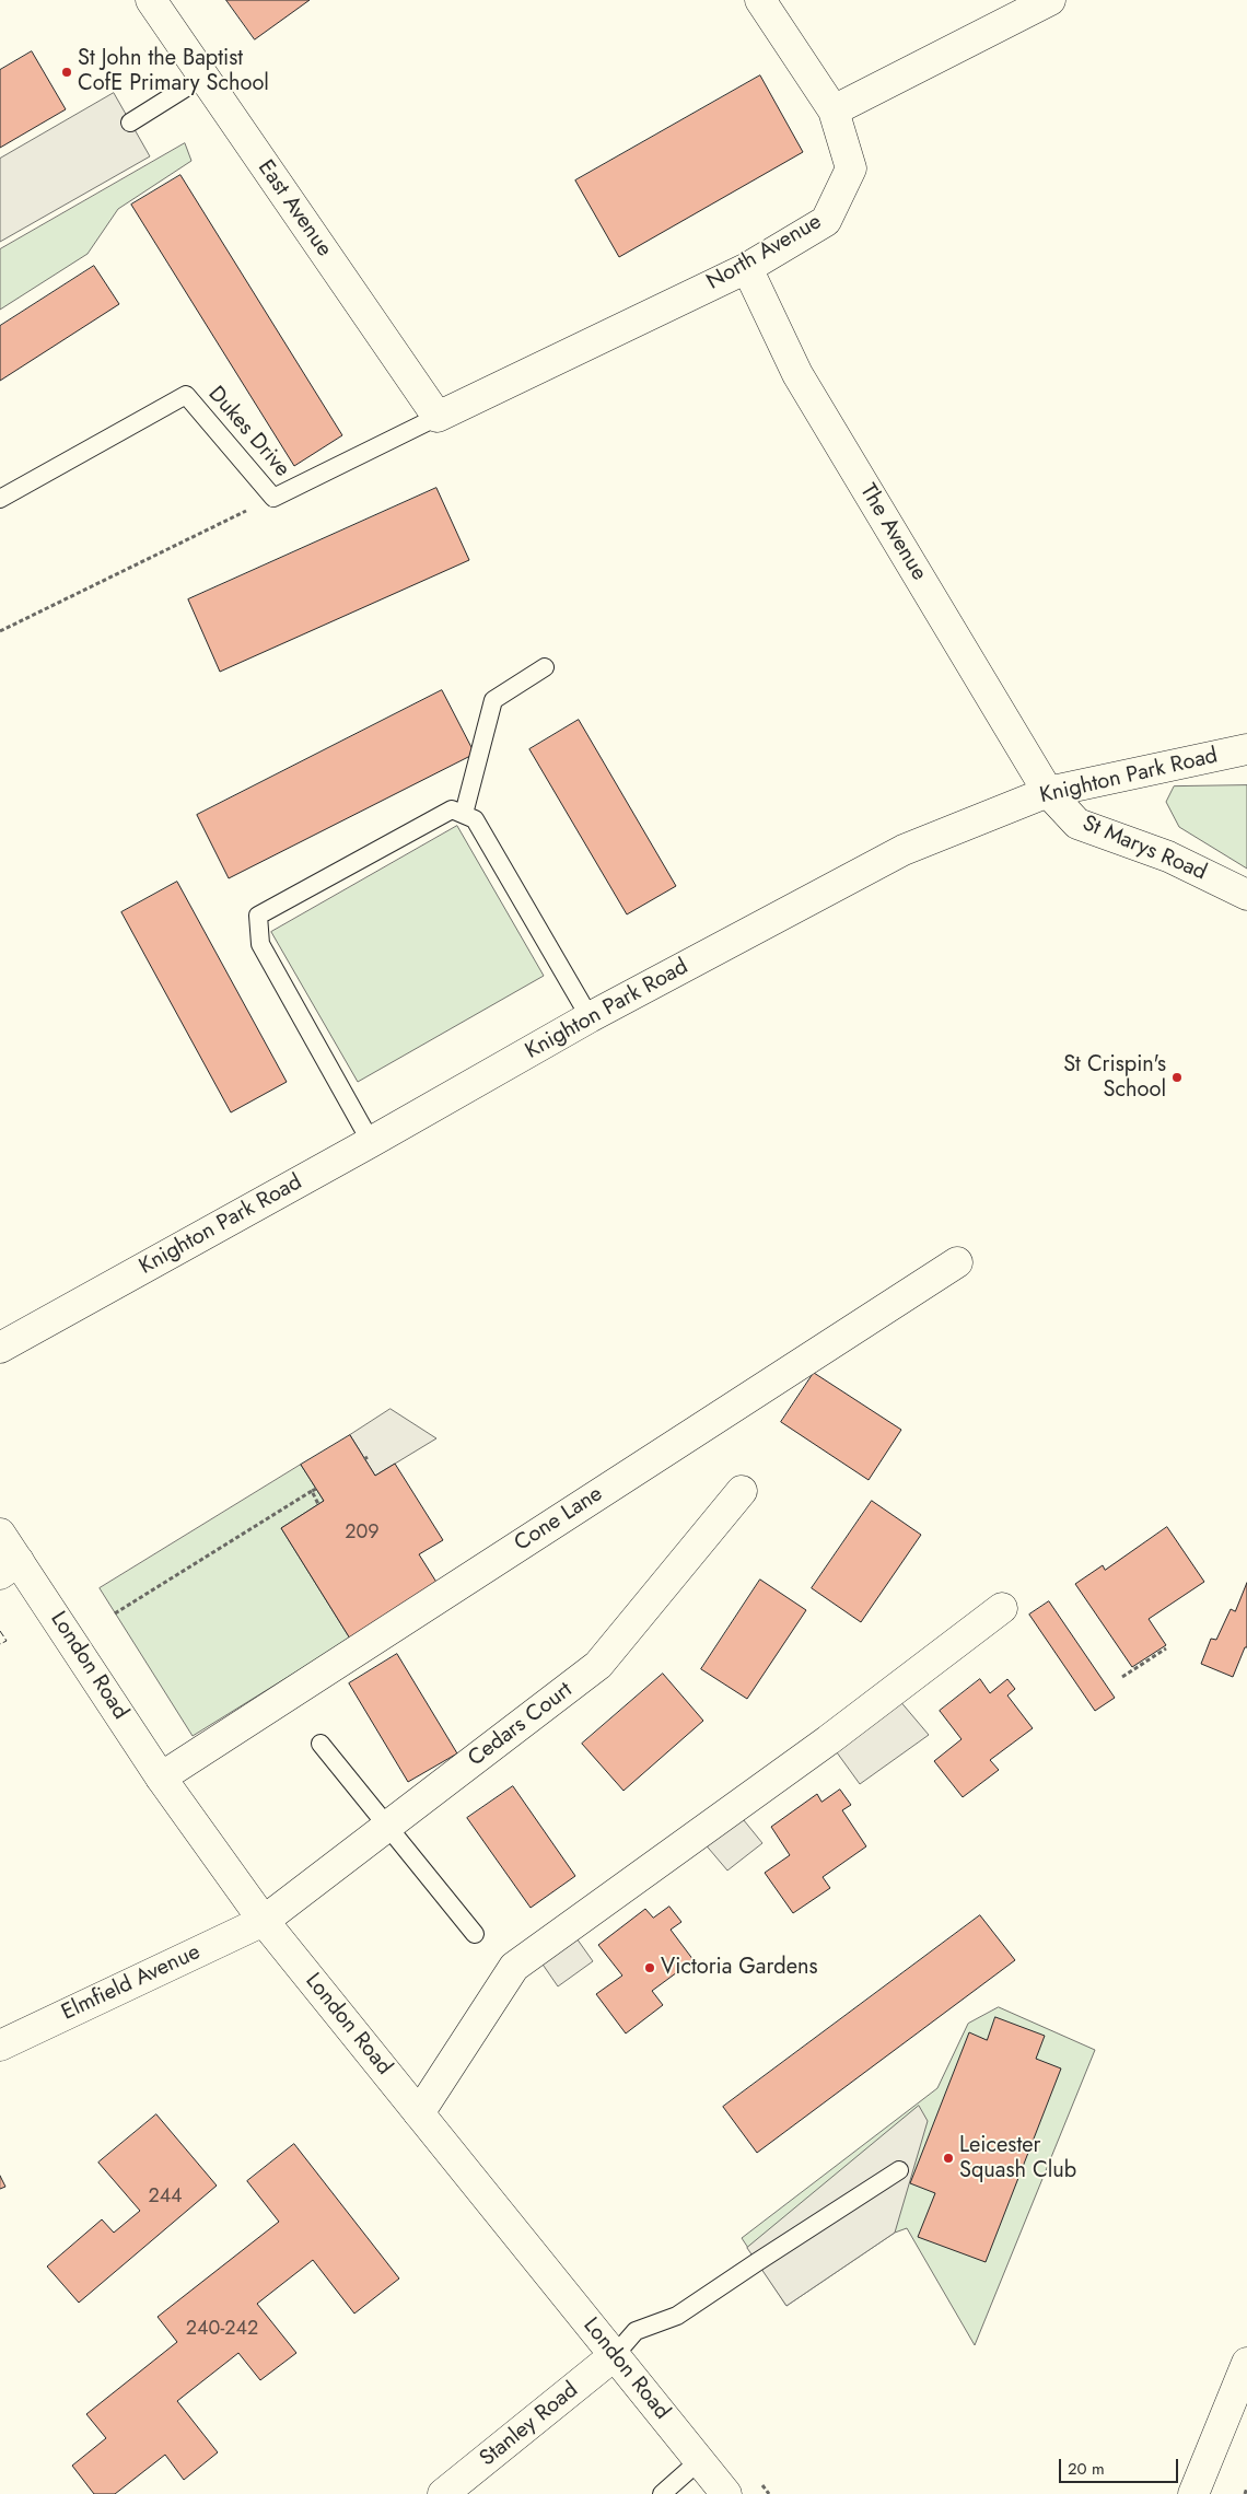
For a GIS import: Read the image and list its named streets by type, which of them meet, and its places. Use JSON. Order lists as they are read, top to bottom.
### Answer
{
  "streets": {
    "street": [
      "East Avenue",
      "North Avenue",
      "The Avenue",
      "Knighton Park Road",
      "St Marys Road",
      "Cone Lane",
      "London Road",
      "Cedars Court",
      "Elmfield Avenue",
      "Stanley Road"
    ],
    "lane": ["Dukes Drive"]
  },
  "crossings": [
    ["East Avenue", "North Avenue"],
    ["East Avenue", "Dukes Drive"],
    ["North Avenue", "Dukes Drive"],
    ["North Avenue", "The Avenue"],
    ["The Avenue", "Knighton Park Road"],
    ["The Avenue", "St Marys Road"],
    ["Knighton Park Road", "St Marys Road"],
    ["Cone Lane", "London Road"],
    ["London Road", "Cedars Court"],
    ["London Road", "Elmfield Avenue"],
    ["London Road", "Stanley Road"],
    ["Cedars Court", "Elmfield Avenue"]
  ],
  "places": [
    "St John the Baptist CofE Primary School",
    "St Crispin's School",
    "Victoria Gardens",
    "Leicester Squash Club"
  ],
  "house_numbers": ["209", "244", "240-242"],
  "scale_bar": "20 m"
}
